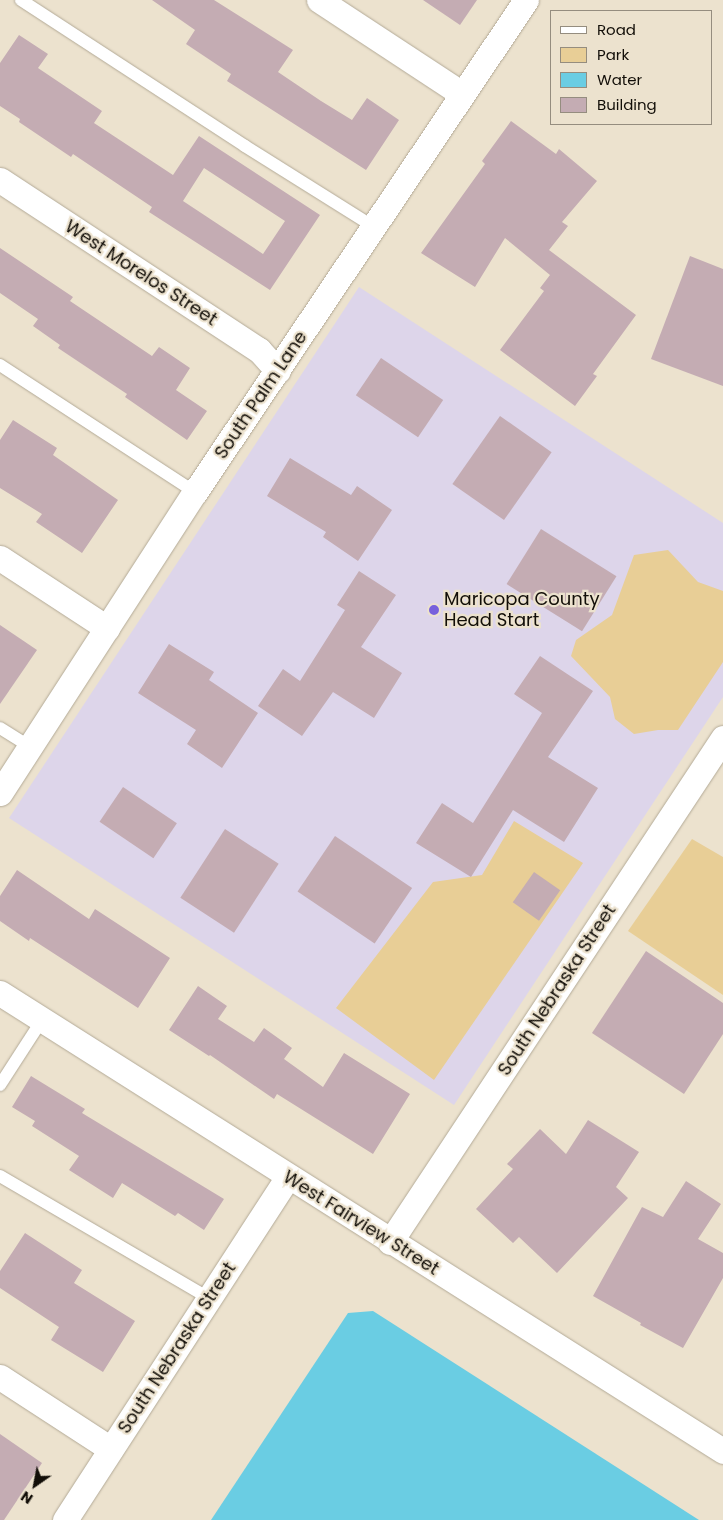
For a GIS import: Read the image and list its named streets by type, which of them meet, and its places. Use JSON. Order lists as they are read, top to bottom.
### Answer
{
  "streets": {
    "street": [
      "West Morelos Street",
      "South Palm Lane",
      "South Nebraska Street",
      "West Fairview Street"
    ]
  },
  "crossings": [
    ["West Morelos Street", "South Palm Lane"],
    ["South Nebraska Street", "West Fairview Street"]
  ],
  "places": ["Maricopa County Head Start"],
  "legend": [
    "Road",
    "Park",
    "Water",
    "Building"
  ],
  "north": "bottom left"
}
